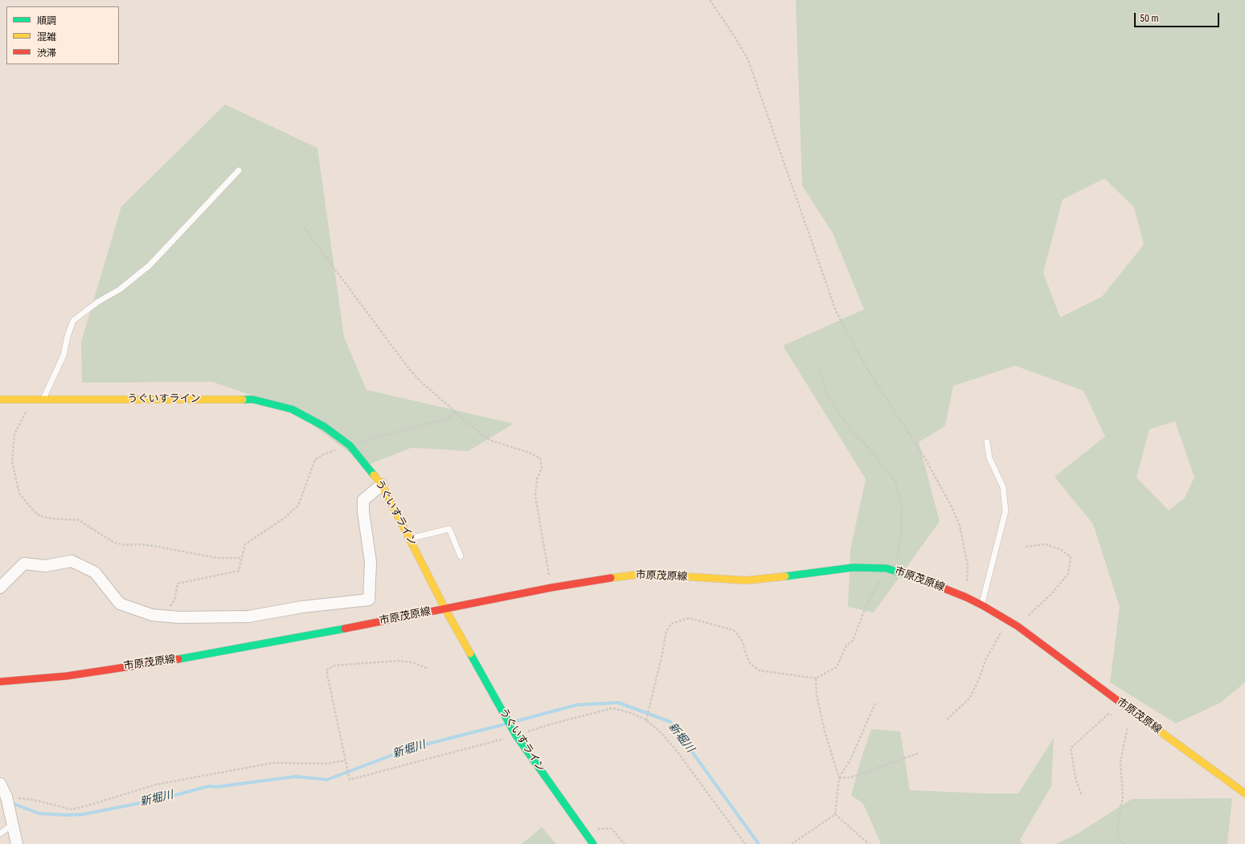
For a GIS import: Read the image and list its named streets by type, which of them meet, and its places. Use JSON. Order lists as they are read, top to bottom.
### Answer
{
  "streets": {
    "main road": ["うぐいすライン", "市原茂原線"]
  },
  "crossings": [
    ["うぐいすライン", "市原茂原線"]
  ],
  "water": ["新堀川"],
  "legend": ["順調", "混雑", "渋滞"],
  "scale_bar": "50 m"
}
